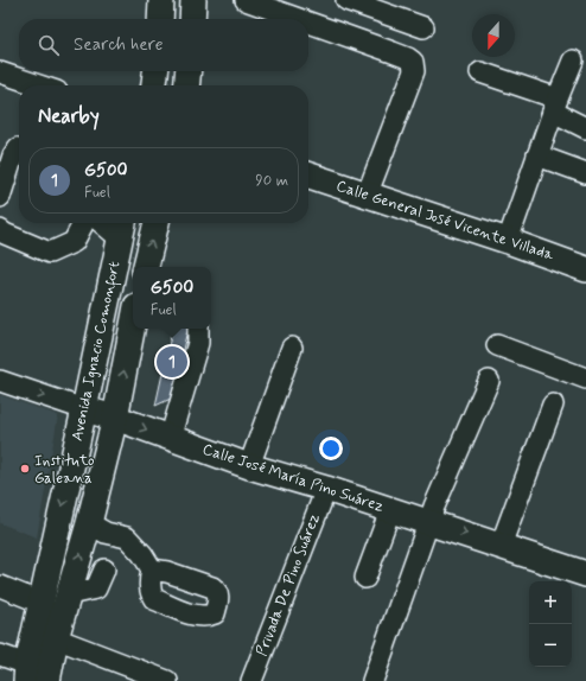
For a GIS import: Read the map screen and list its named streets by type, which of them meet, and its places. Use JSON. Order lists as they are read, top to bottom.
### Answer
{
  "streets": {
    "main road": ["Calle General José Vicente Villada", "Avenida Ignacio Comonfort", "Calle José María Pino Suárez"],
    "street": ["Privada De Pino Suárez"]
  },
  "crossings": [
    ["Avenida Ignacio Comonfort", "Calle José María Pino Suárez"],
    ["Calle José María Pino Suárez", "Privada De Pino Suárez"]
  ],
  "places": ["Instituto Galeana"],
  "north": "bottom",
  "page": {
    "search": "Search here",
    "heading": "Nearby",
    "list": [
      {
        "mark": "1",
        "name": "G500",
        "note": "Fuel",
        "value": "90 m"
      }
    ],
    "popup": ["G500", "Fuel"],
    "pins": "1",
    "map_buttons": ["+", "−"]
  }
}
